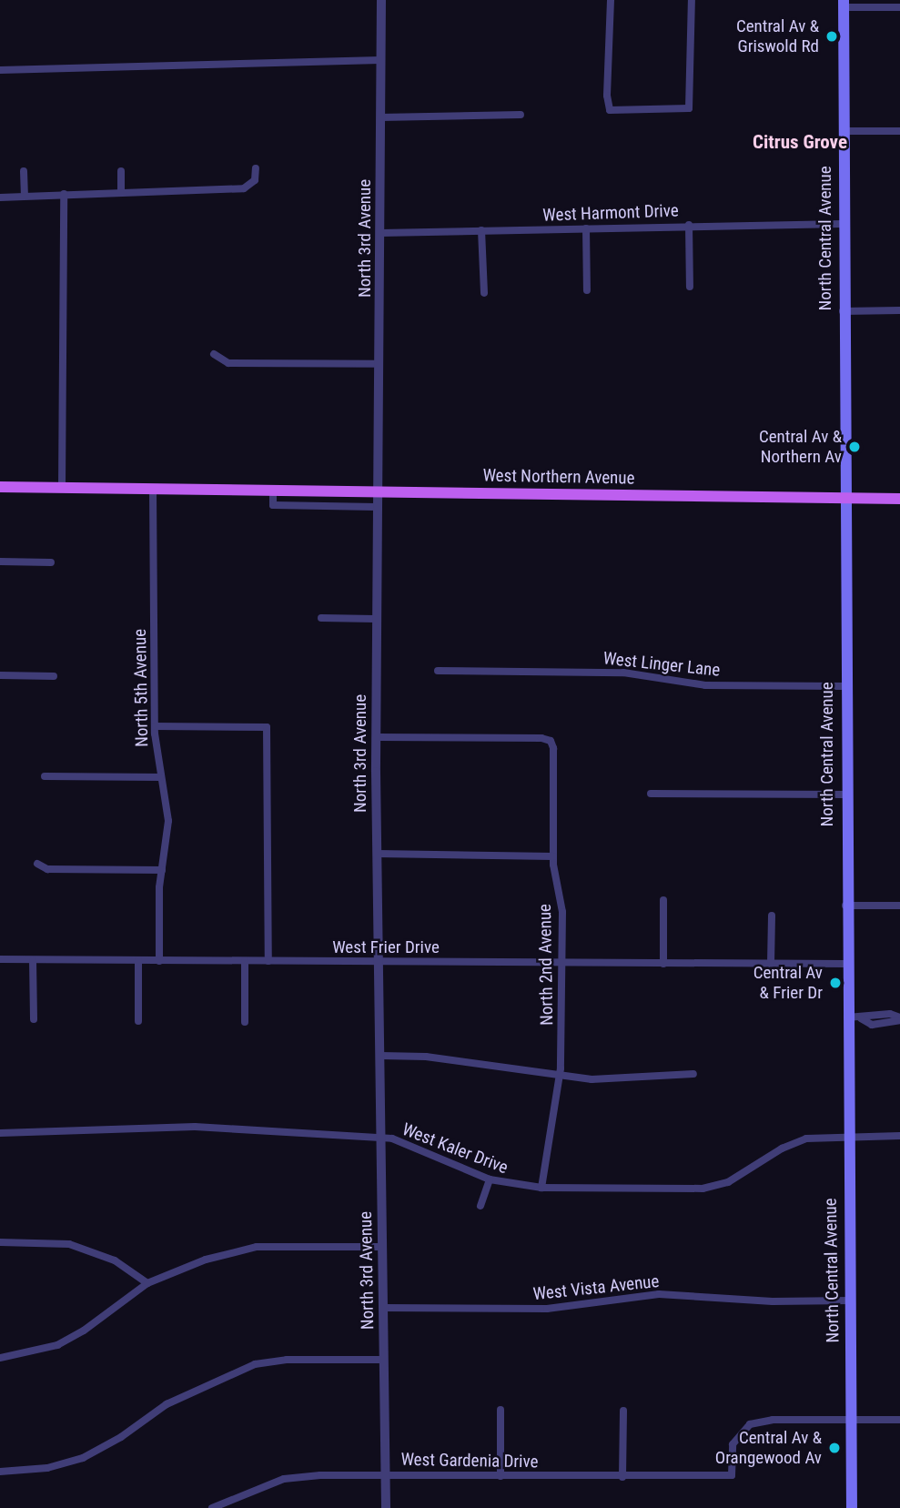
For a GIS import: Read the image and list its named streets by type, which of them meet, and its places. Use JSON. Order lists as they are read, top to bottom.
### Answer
{
  "streets": {
    "main road": ["North Central Avenue", "West Northern Avenue"],
    "street": [
      "West Harmont Drive",
      "North 3rd Avenue",
      "West Linger Lane",
      "North 5th Avenue",
      "West Frier Drive",
      "North 2nd Avenue",
      "West Kaler Drive",
      "West Vista Avenue",
      "West Gardenia Drive"
    ]
  },
  "crossings": [
    ["West Harmont Drive", "North 3rd Avenue"],
    ["West Harmont Drive", "North Central Avenue"],
    ["North 3rd Avenue", "West Northern Avenue"],
    ["North 3rd Avenue", "West Frier Drive"],
    ["North 3rd Avenue", "North 2nd Avenue"],
    ["North 3rd Avenue", "West Kaler Drive"],
    ["North 3rd Avenue", "West Vista Avenue"],
    ["North 3rd Avenue", "West Gardenia Drive"],
    ["North Central Avenue", "West Northern Avenue"],
    ["North Central Avenue", "West Linger Lane"],
    ["North Central Avenue", "West Frier Drive"],
    ["North Central Avenue", "West Kaler Drive"],
    ["North Central Avenue", "West Vista Avenue"],
    ["North Central Avenue", "West Gardenia Drive"],
    ["West Northern Avenue", "North 5th Avenue"],
    ["North 5th Avenue", "West Frier Drive"],
    ["West Frier Drive", "North 2nd Avenue"],
    ["North 2nd Avenue", "West Kaler Drive"]
  ],
  "districts": ["Citrus Grove"],
  "places": [
    "Central Av & Griswold Rd",
    "Central Av & Northern Av",
    "Central Av & Frier Dr",
    "Central Av & Orangewood Av"
  ]
}
